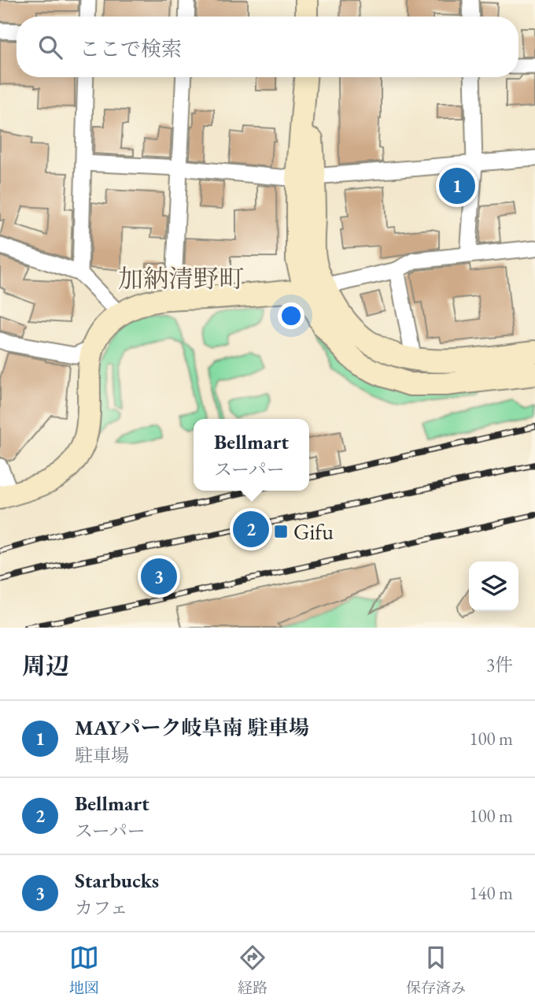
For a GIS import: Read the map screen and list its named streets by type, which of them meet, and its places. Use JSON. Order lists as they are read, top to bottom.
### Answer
{
  "districts": ["加納清野町"],
  "places": {
    "transit": ["Gifu"]
  },
  "page": {
    "search": "ここで検索",
    "pins": ["1", "2", "3"],
    "popup": ["Bellmart", "スーパー"],
    "heading": ["周辺", "3件"],
    "list": [
      {
        "mark": "1",
        "name": "MAYパーク岐阜南 駐車場",
        "note": "駐車場",
        "value": "100 m"
      },
      {
        "mark": "2",
        "name": "Bellmart",
        "note": "スーパー",
        "value": "100 m"
      },
      {
        "mark": "3",
        "name": "Starbucks",
        "note": "カフェ",
        "value": "140 m"
      }
    ],
    "nav": ["地図", "経路", "保存済み"]
  }
}
